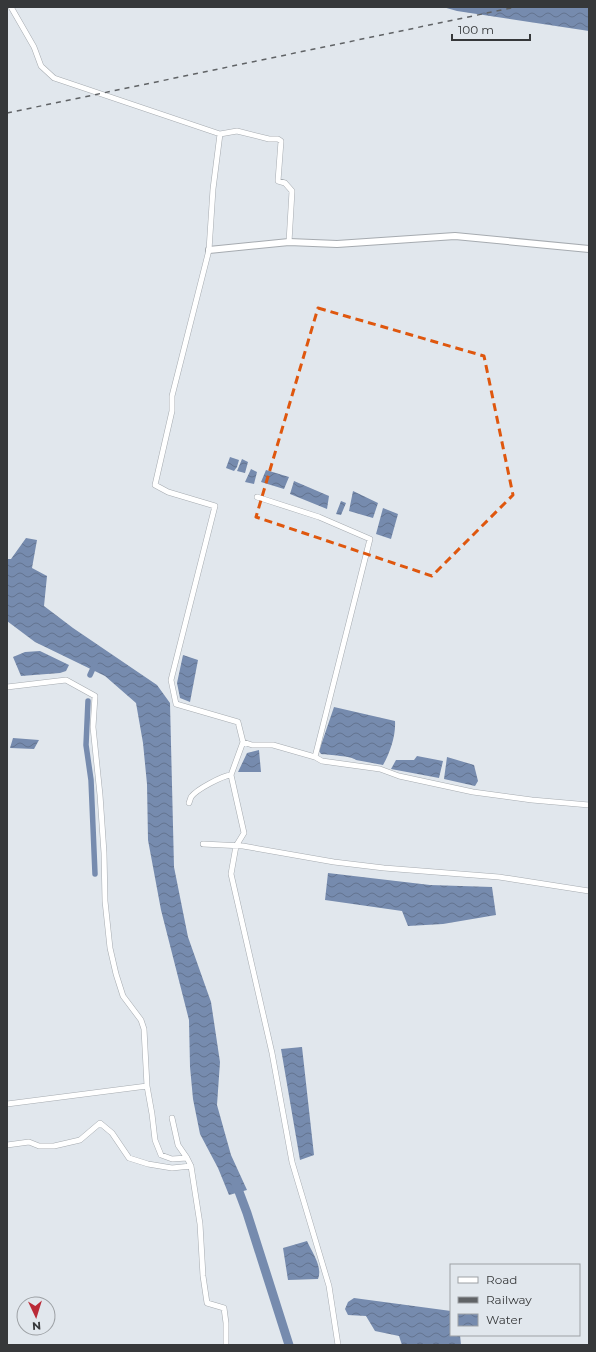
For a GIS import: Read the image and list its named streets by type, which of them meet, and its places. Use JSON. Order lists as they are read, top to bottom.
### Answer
{
  "legend": ["Road", "Railway", "Water"],
  "scale_bar": "100 m",
  "north": "bottom"
}
